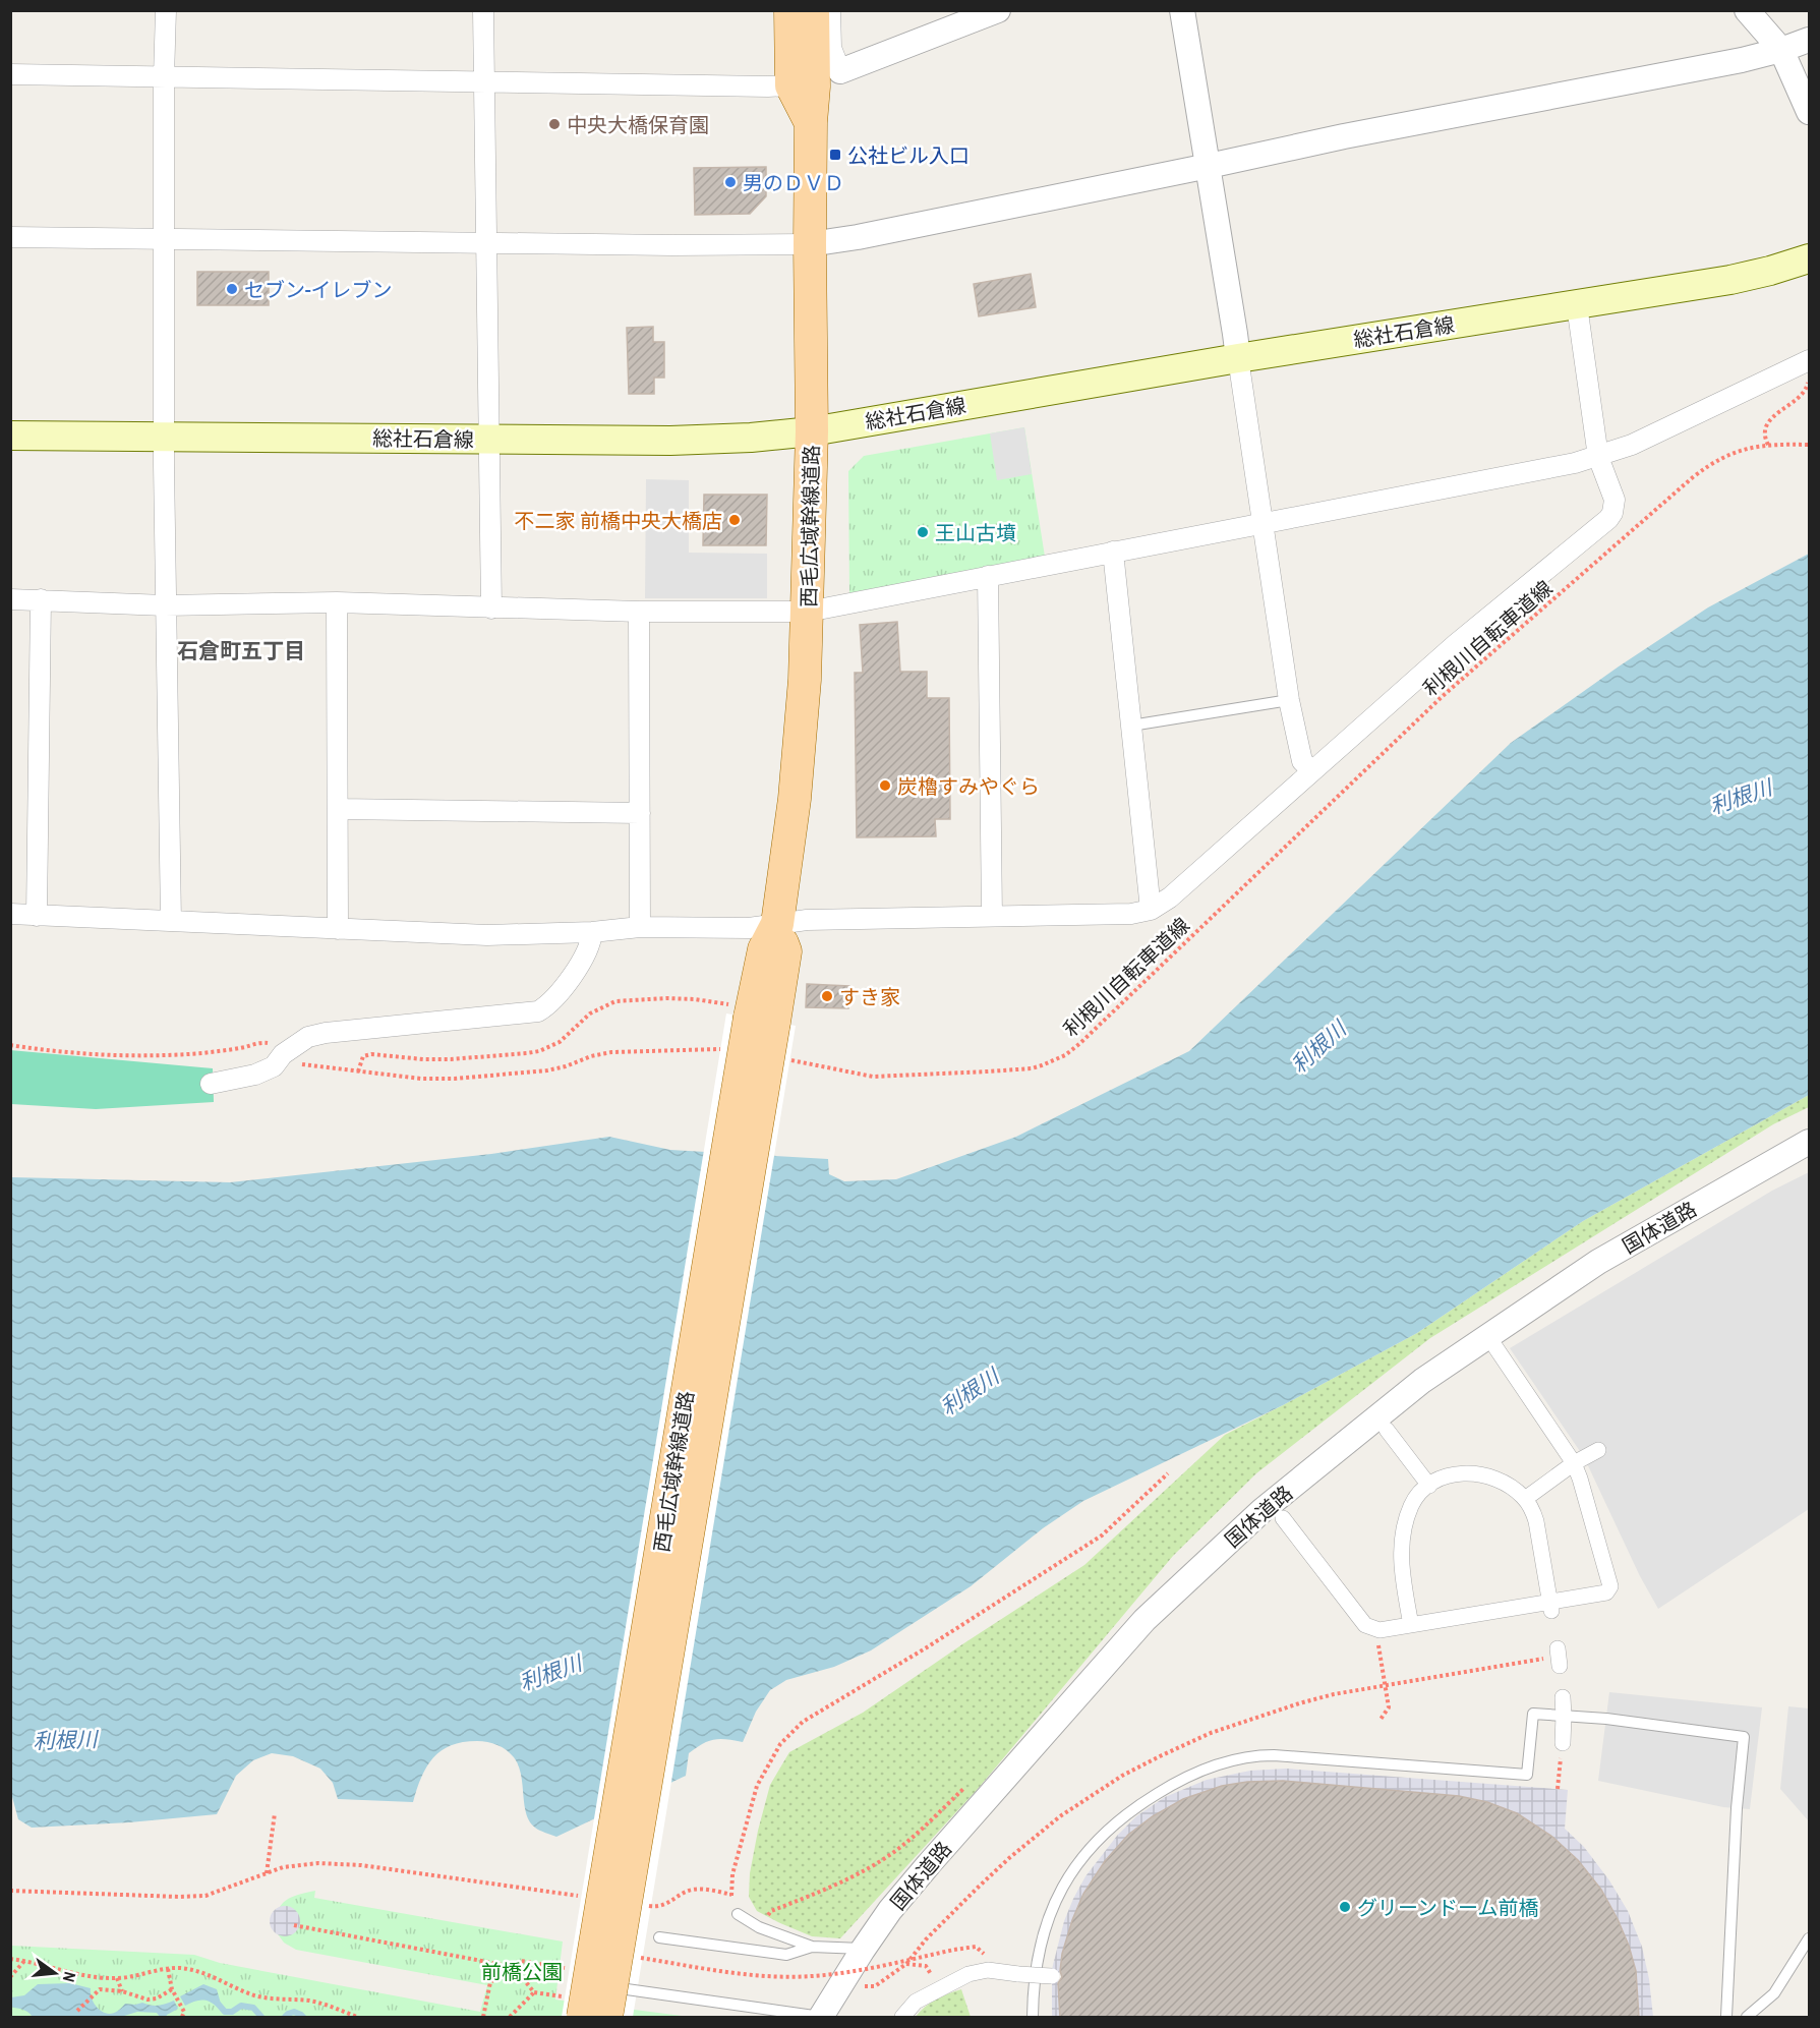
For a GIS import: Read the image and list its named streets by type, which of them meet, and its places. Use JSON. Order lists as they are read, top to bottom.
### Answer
{
  "streets": {
    "main road": ["総社石倉線", "西毛広域幹線道路"],
    "street": ["国体道路"],
    "path": ["利根川自転車道線"]
  },
  "crossings": [
    ["総社石倉線", "西毛広域幹線道路"]
  ],
  "districts": ["石倉町五丁目"],
  "water": ["利根川"],
  "parks": ["前橋公園"],
  "places": {
    "other": [
      "中央大橋保育園",
      "男のＤＶＤ",
      "セブン-イレブン",
      "不二家 前橋中央大橋店",
      "王山古墳",
      "炭櫓すみやぐら",
      "すき家",
      "グリーンドーム前橋"
    ],
    "transit": ["公社ビル入口"]
  },
  "north": "right"
}
